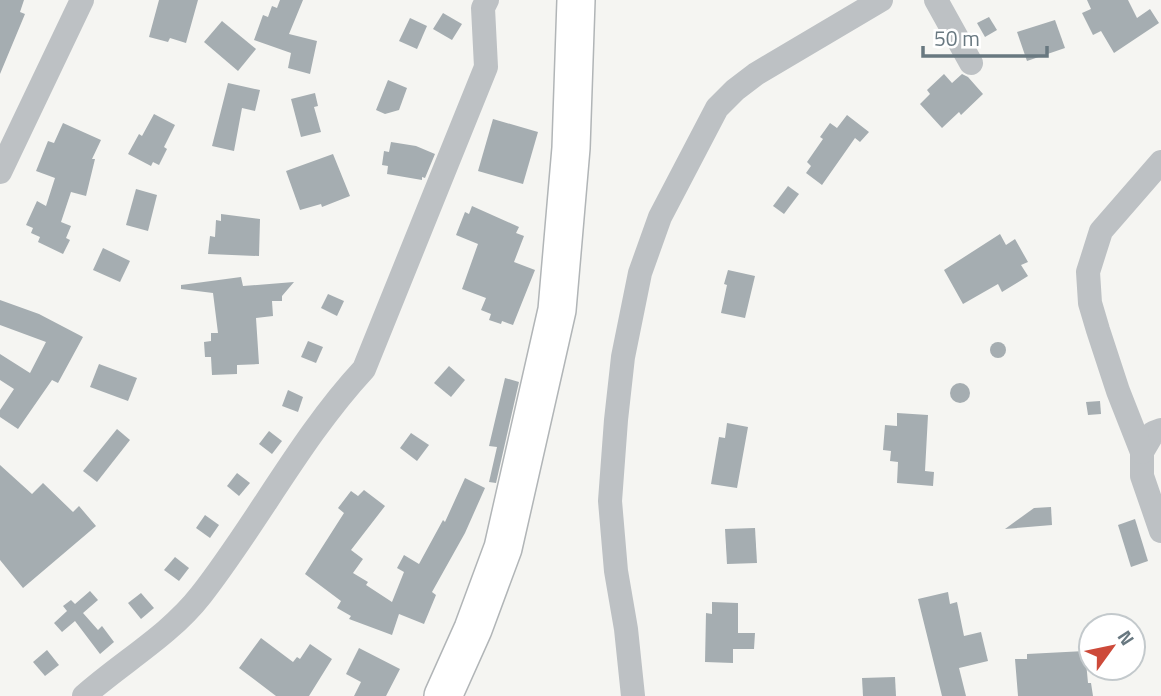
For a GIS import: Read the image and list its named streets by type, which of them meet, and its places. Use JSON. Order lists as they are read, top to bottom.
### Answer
{
  "scale_bar": "50 m",
  "north": "top right"
}
